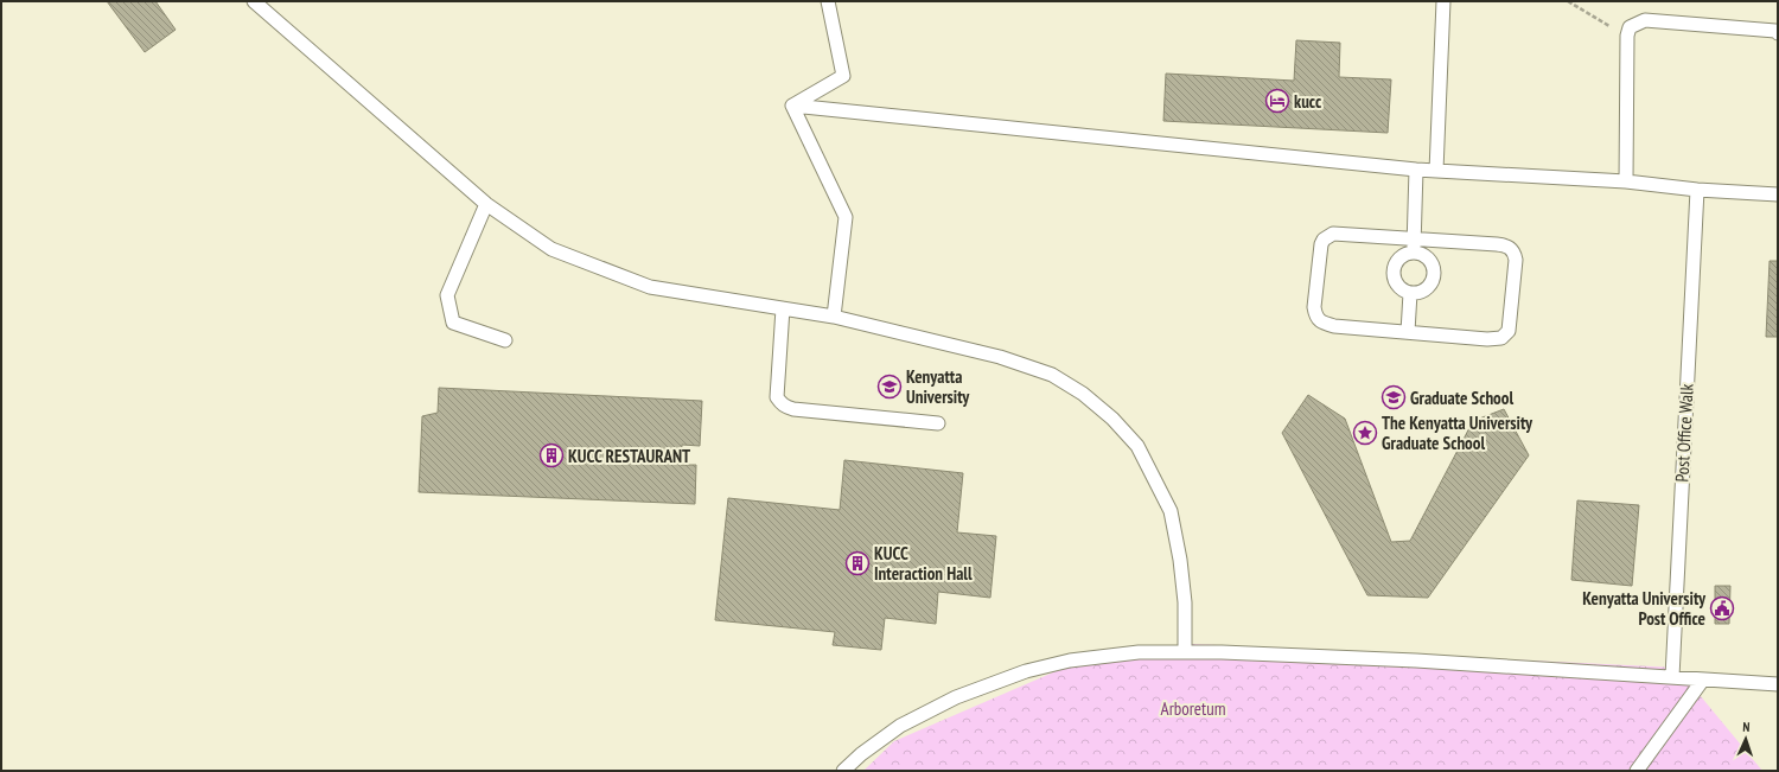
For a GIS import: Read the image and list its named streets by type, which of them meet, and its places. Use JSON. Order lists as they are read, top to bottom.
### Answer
{
  "streets": {
    "lane": ["Post Office Walk"]
  },
  "parks": ["Arboretum"],
  "places": {
    "hotel": ["kucc"],
    "school or university": ["Kenyatta University", "Graduate School"],
    "place": ["The Kenyatta University Graduate School"],
    "building": ["KUCC RESTAURANT", "KUCC Interaction Hall"],
    "public building": ["Kenyatta University Post Office"]
  },
  "north": "top"
}
